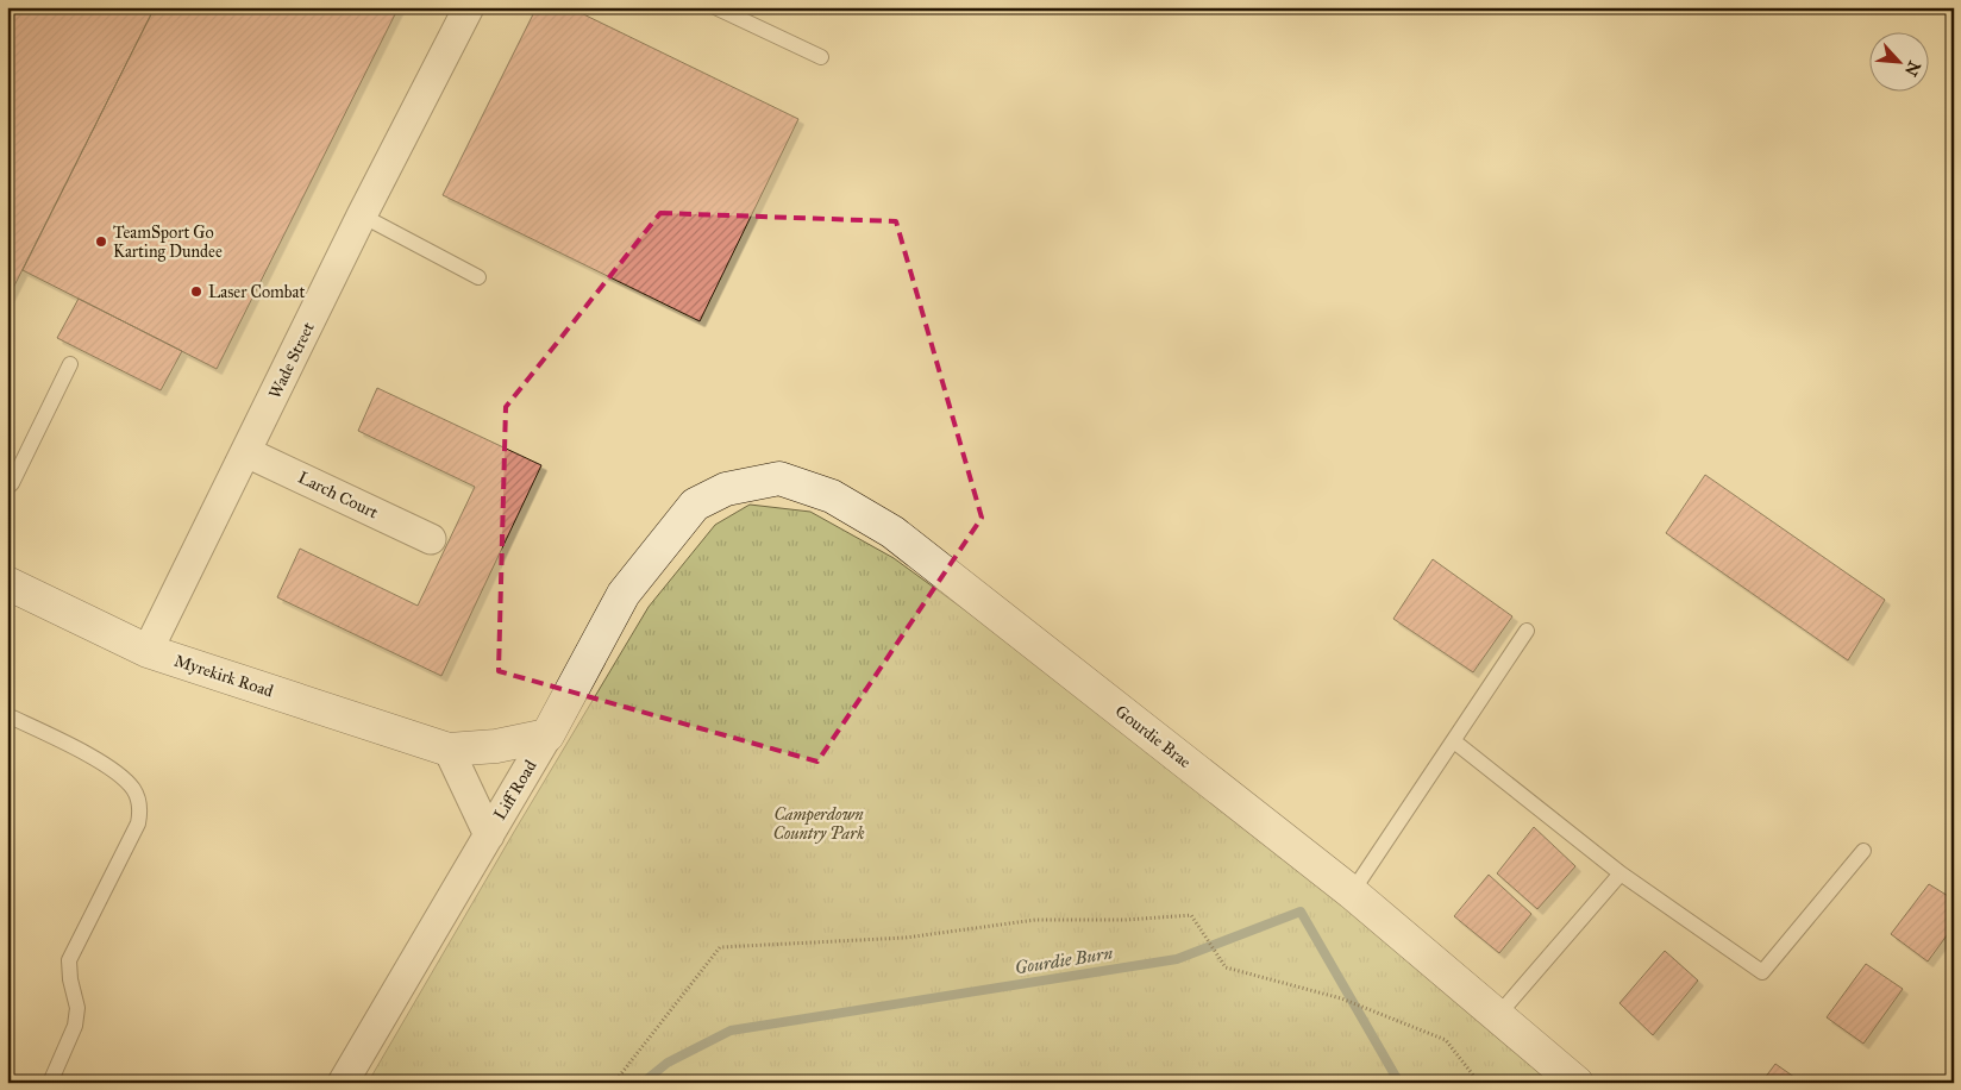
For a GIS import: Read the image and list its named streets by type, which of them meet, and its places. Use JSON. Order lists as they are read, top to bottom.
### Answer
{
  "streets": {
    "street": [
      "Wade Street",
      "Larch Court",
      "Myrekirk Road",
      "Gourdie Brae",
      "Liff Road"
    ]
  },
  "crossings": [
    ["Wade Street", "Larch Court"],
    ["Wade Street", "Myrekirk Road"],
    ["Myrekirk Road", "Liff Road"],
    ["Gourdie Brae", "Liff Road"]
  ],
  "water": ["Gourdie Burn"],
  "parks": ["Camperdown Country Park"],
  "places": ["TeamSport Go Karting Dundee", "Laser Combat"],
  "north": "bottom right"
}
